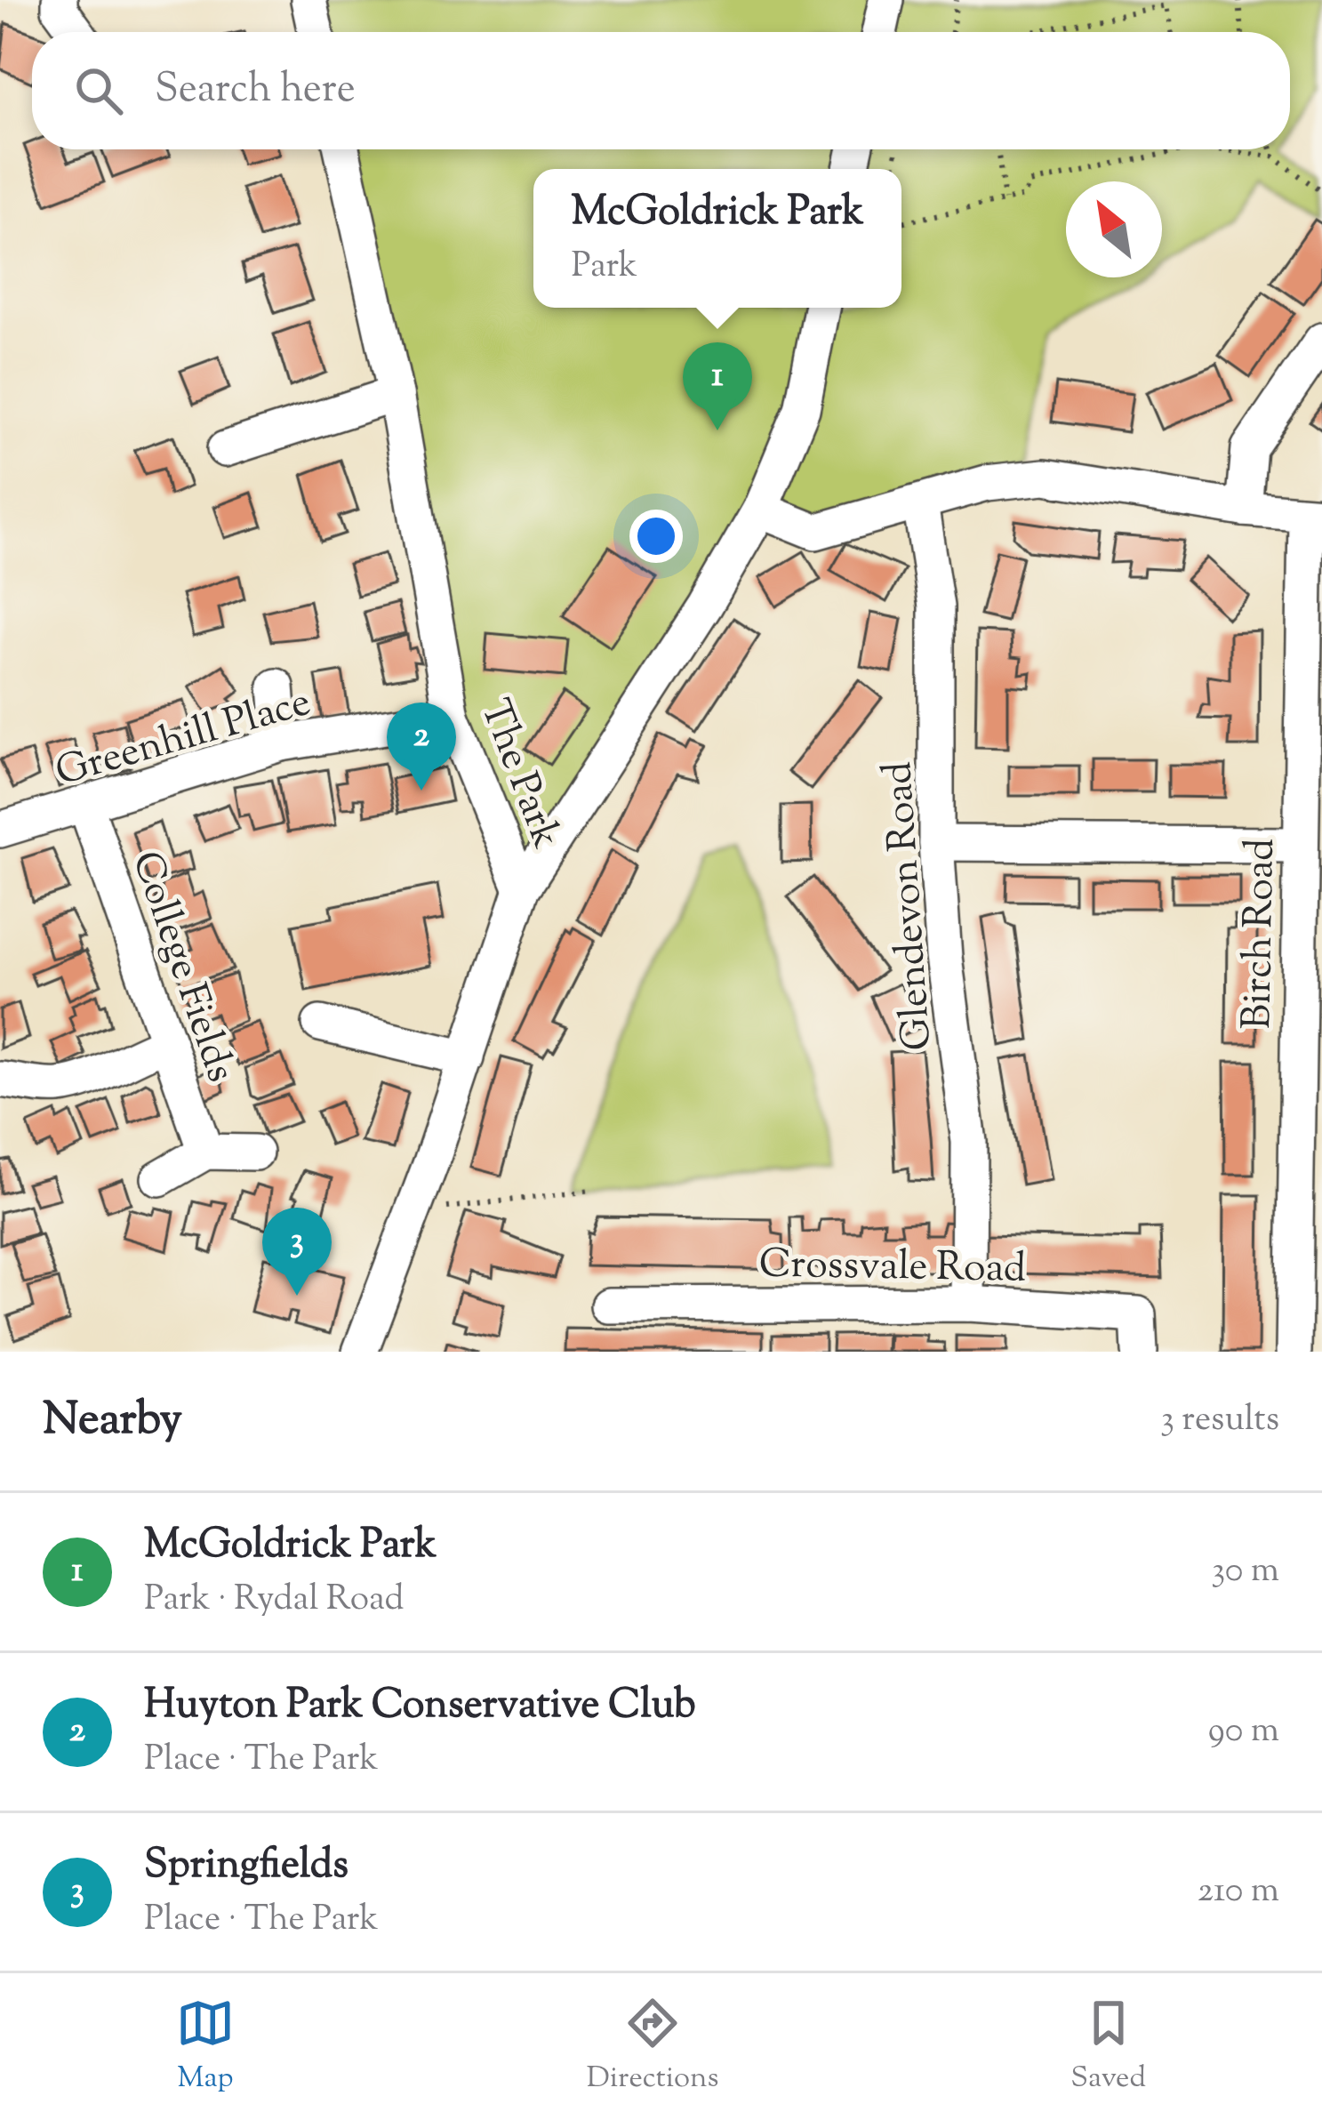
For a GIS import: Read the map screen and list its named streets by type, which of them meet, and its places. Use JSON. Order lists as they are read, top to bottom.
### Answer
{
  "streets": {
    "street": [
      "Greenhill Place",
      "The Park",
      "Glendevon Road",
      "Birch Road",
      "College Fields",
      "Crossvale Road"
    ]
  },
  "crossings": [
    ["Greenhill Place", "The Park"],
    ["Greenhill Place", "College Fields"],
    ["Glendevon Road", "Crossvale Road"]
  ],
  "north": "top left",
  "page": {
    "search": "Search here",
    "popup": ["McGoldrick Park", "Park"],
    "pins": ["1", "2", "3"],
    "heading": ["Nearby", "3 results"],
    "list": [
      {
        "mark": "1",
        "name": "McGoldrick Park",
        "note": "Park · Rydal Road",
        "value": "30 m"
      },
      {
        "mark": "2",
        "name": "Huyton Park Conservative Club",
        "note": "Place · The Park",
        "value": "90 m"
      },
      {
        "mark": "3",
        "name": "Springfields",
        "note": "Place · The Park",
        "value": "210 m"
      }
    ],
    "nav": ["Map", "Directions", "Saved"]
  }
}
